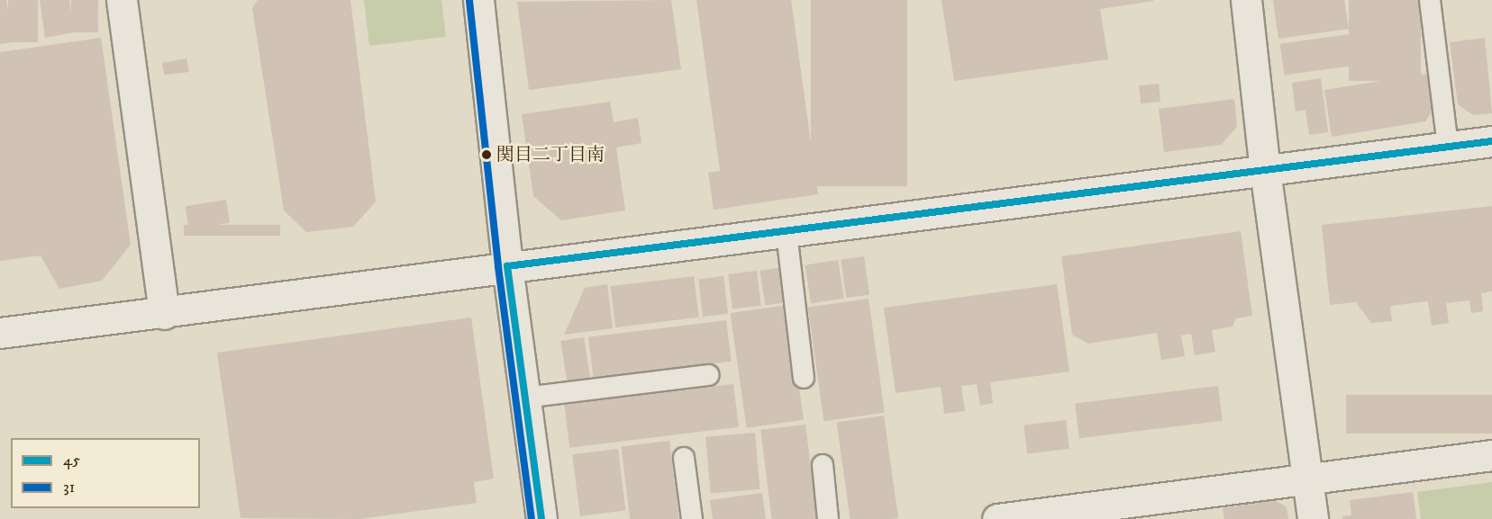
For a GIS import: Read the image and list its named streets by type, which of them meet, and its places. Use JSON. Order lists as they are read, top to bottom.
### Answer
{
  "places": ["関目二丁目南"],
  "lines": ["transit line 31", "transit line 45"],
  "legend": ["45", "31"]
}
